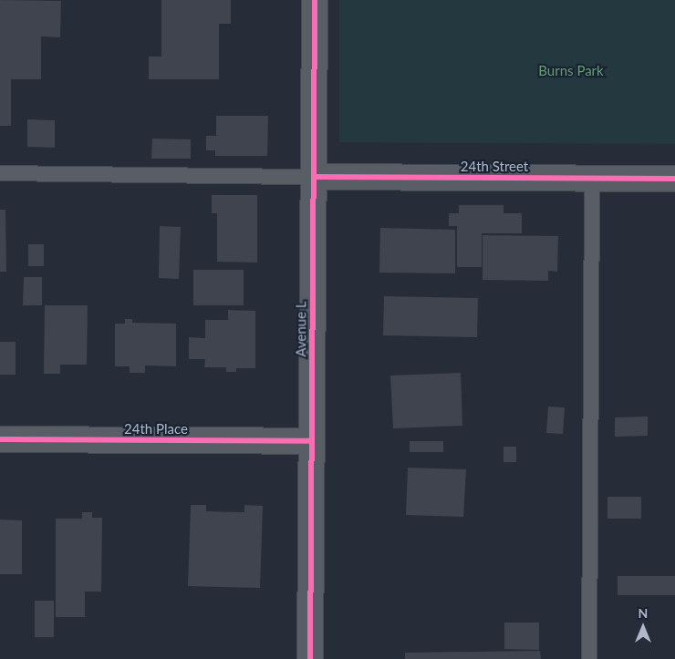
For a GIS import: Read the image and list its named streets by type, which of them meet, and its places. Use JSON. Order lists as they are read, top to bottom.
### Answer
{
  "streets": {
    "street": ["24th Street", "Avenue L", "24th Place"]
  },
  "crossings": [
    ["24th Street", "Avenue L"],
    ["Avenue L", "24th Place"]
  ],
  "parks": ["Burns Park"],
  "north": "top"
}
